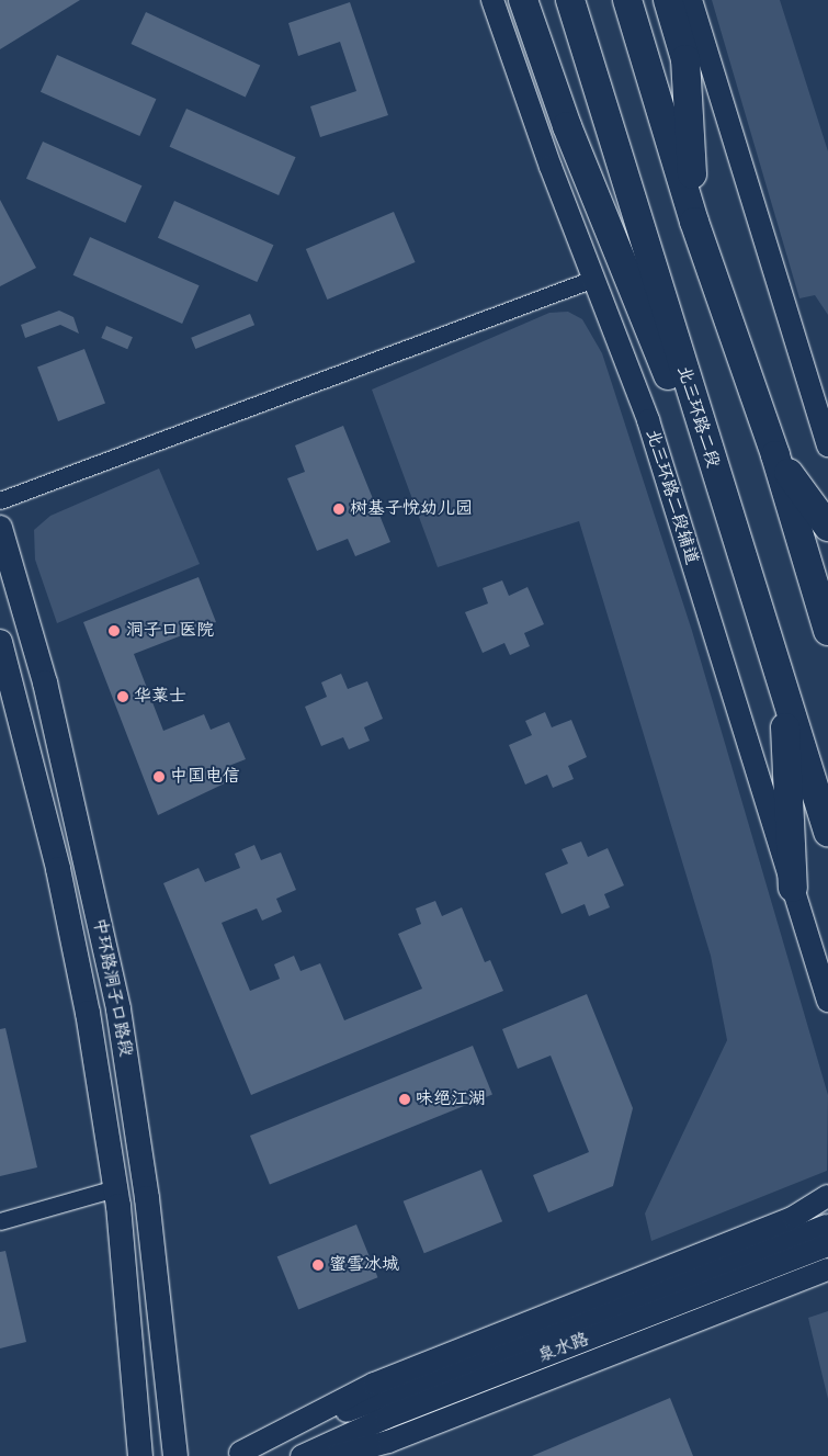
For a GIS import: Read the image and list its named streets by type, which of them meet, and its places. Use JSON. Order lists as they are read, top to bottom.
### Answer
{
  "streets": {
    "highway": ["北三环路二段"],
    "main road": ["北三环路二段辅道", "中环路洞子口路段", "泉水路"]
  },
  "places": [
    "树基子悦幼儿园",
    "洞子口医院",
    "华莱士",
    "中国电信",
    "味绝江湖",
    "蜜雪冰城"
  ]
}
